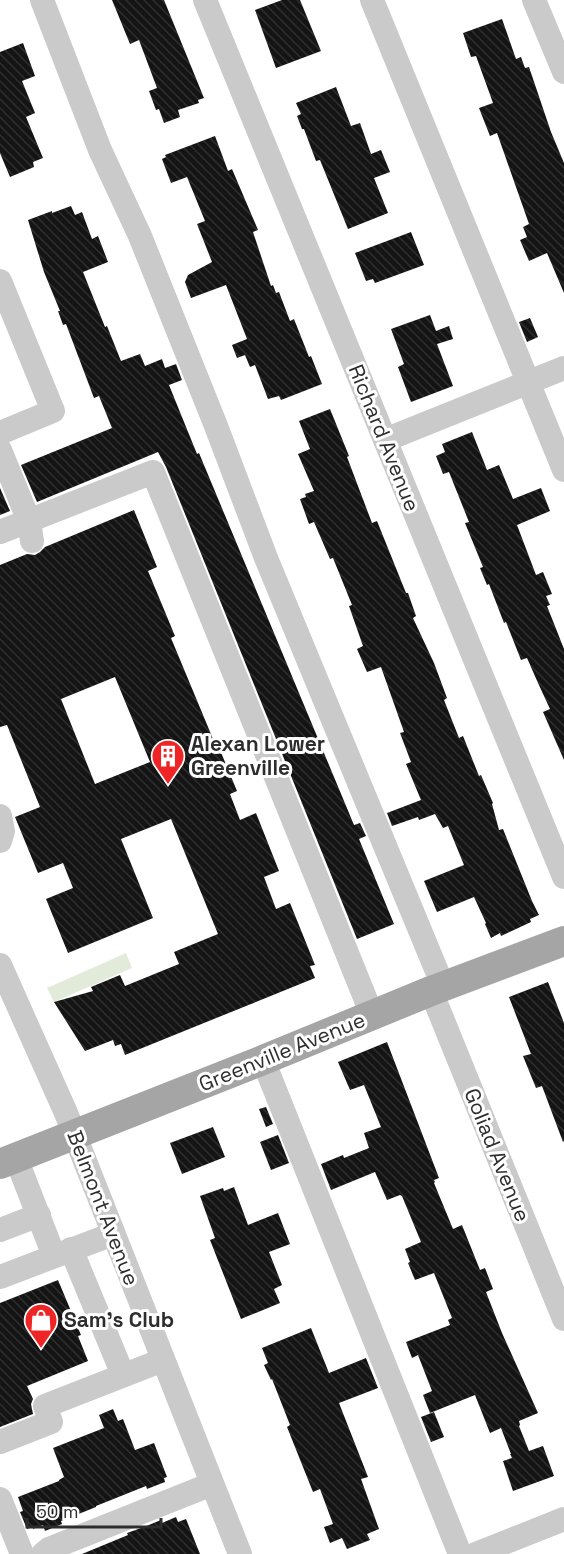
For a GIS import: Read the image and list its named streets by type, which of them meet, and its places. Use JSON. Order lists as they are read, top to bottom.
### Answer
{
  "streets": {
    "main road": ["Greenville Avenue"],
    "street": ["Richard Avenue", "Goliad Avenue", "Belmont Avenue"]
  },
  "crossings": [
    ["Greenville Avenue", "Goliad Avenue"],
    ["Greenville Avenue", "Belmont Avenue"]
  ],
  "places": {
    "building": ["Alexan Lower Greenville"],
    "shop": ["Sam's Club"]
  },
  "scale_bar": "50 m"
}
